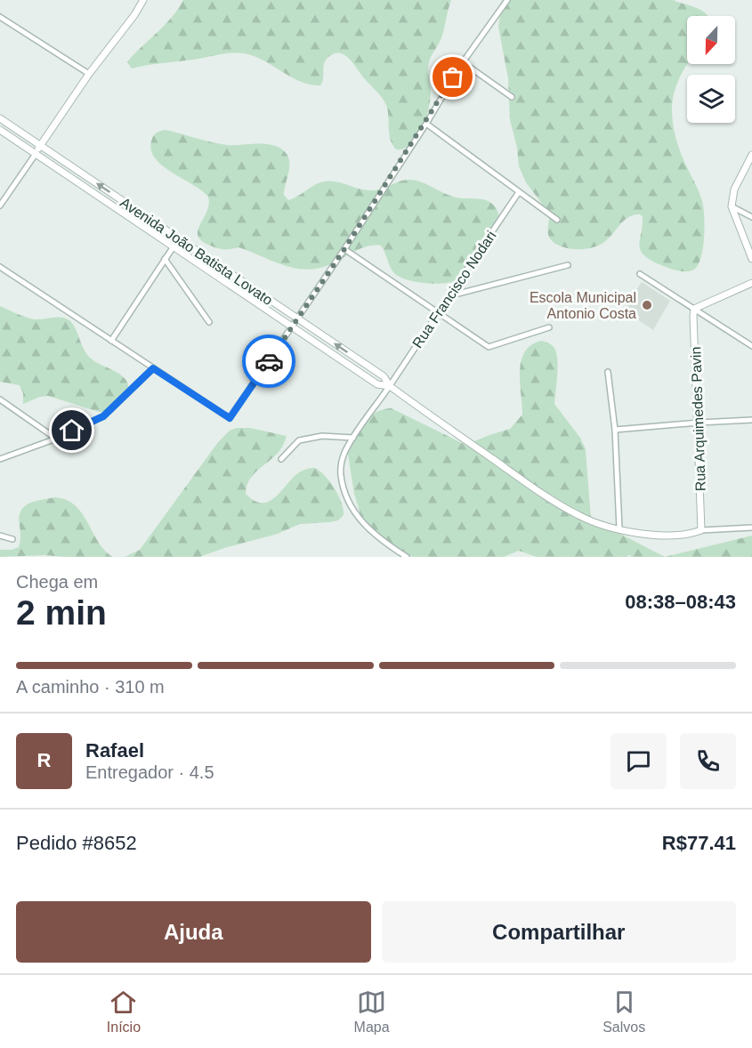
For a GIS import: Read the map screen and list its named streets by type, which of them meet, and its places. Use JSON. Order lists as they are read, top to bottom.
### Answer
{
  "streets": {
    "street": ["Avenida João Batista Lovato", "Rua Francisco Nodari", "Rua Arquimedes Pavin"]
  },
  "crossings": [
    ["Avenida João Batista Lovato", "Rua Francisco Nodari"],
    ["Avenida João Batista Lovato", "Rua Arquimedes Pavin"]
  ],
  "places": ["Escola Municipal Antonio Costa"],
  "north": "bottom",
  "page": {
    "heading": ["2 min", "Chega em", "08:38–08:43"],
    "panel": [
      "Rafael",
      "Entregador · 4.5",
      "Pedido #8652",
      "R$77.41"
    ],
    "bar": "A caminho · 310 m",
    "round": "R",
    "buttons": ["Ajuda", "Compartilhar"],
    "tabs": ["Início", "Mapa", "Salvos"]
  }
}
